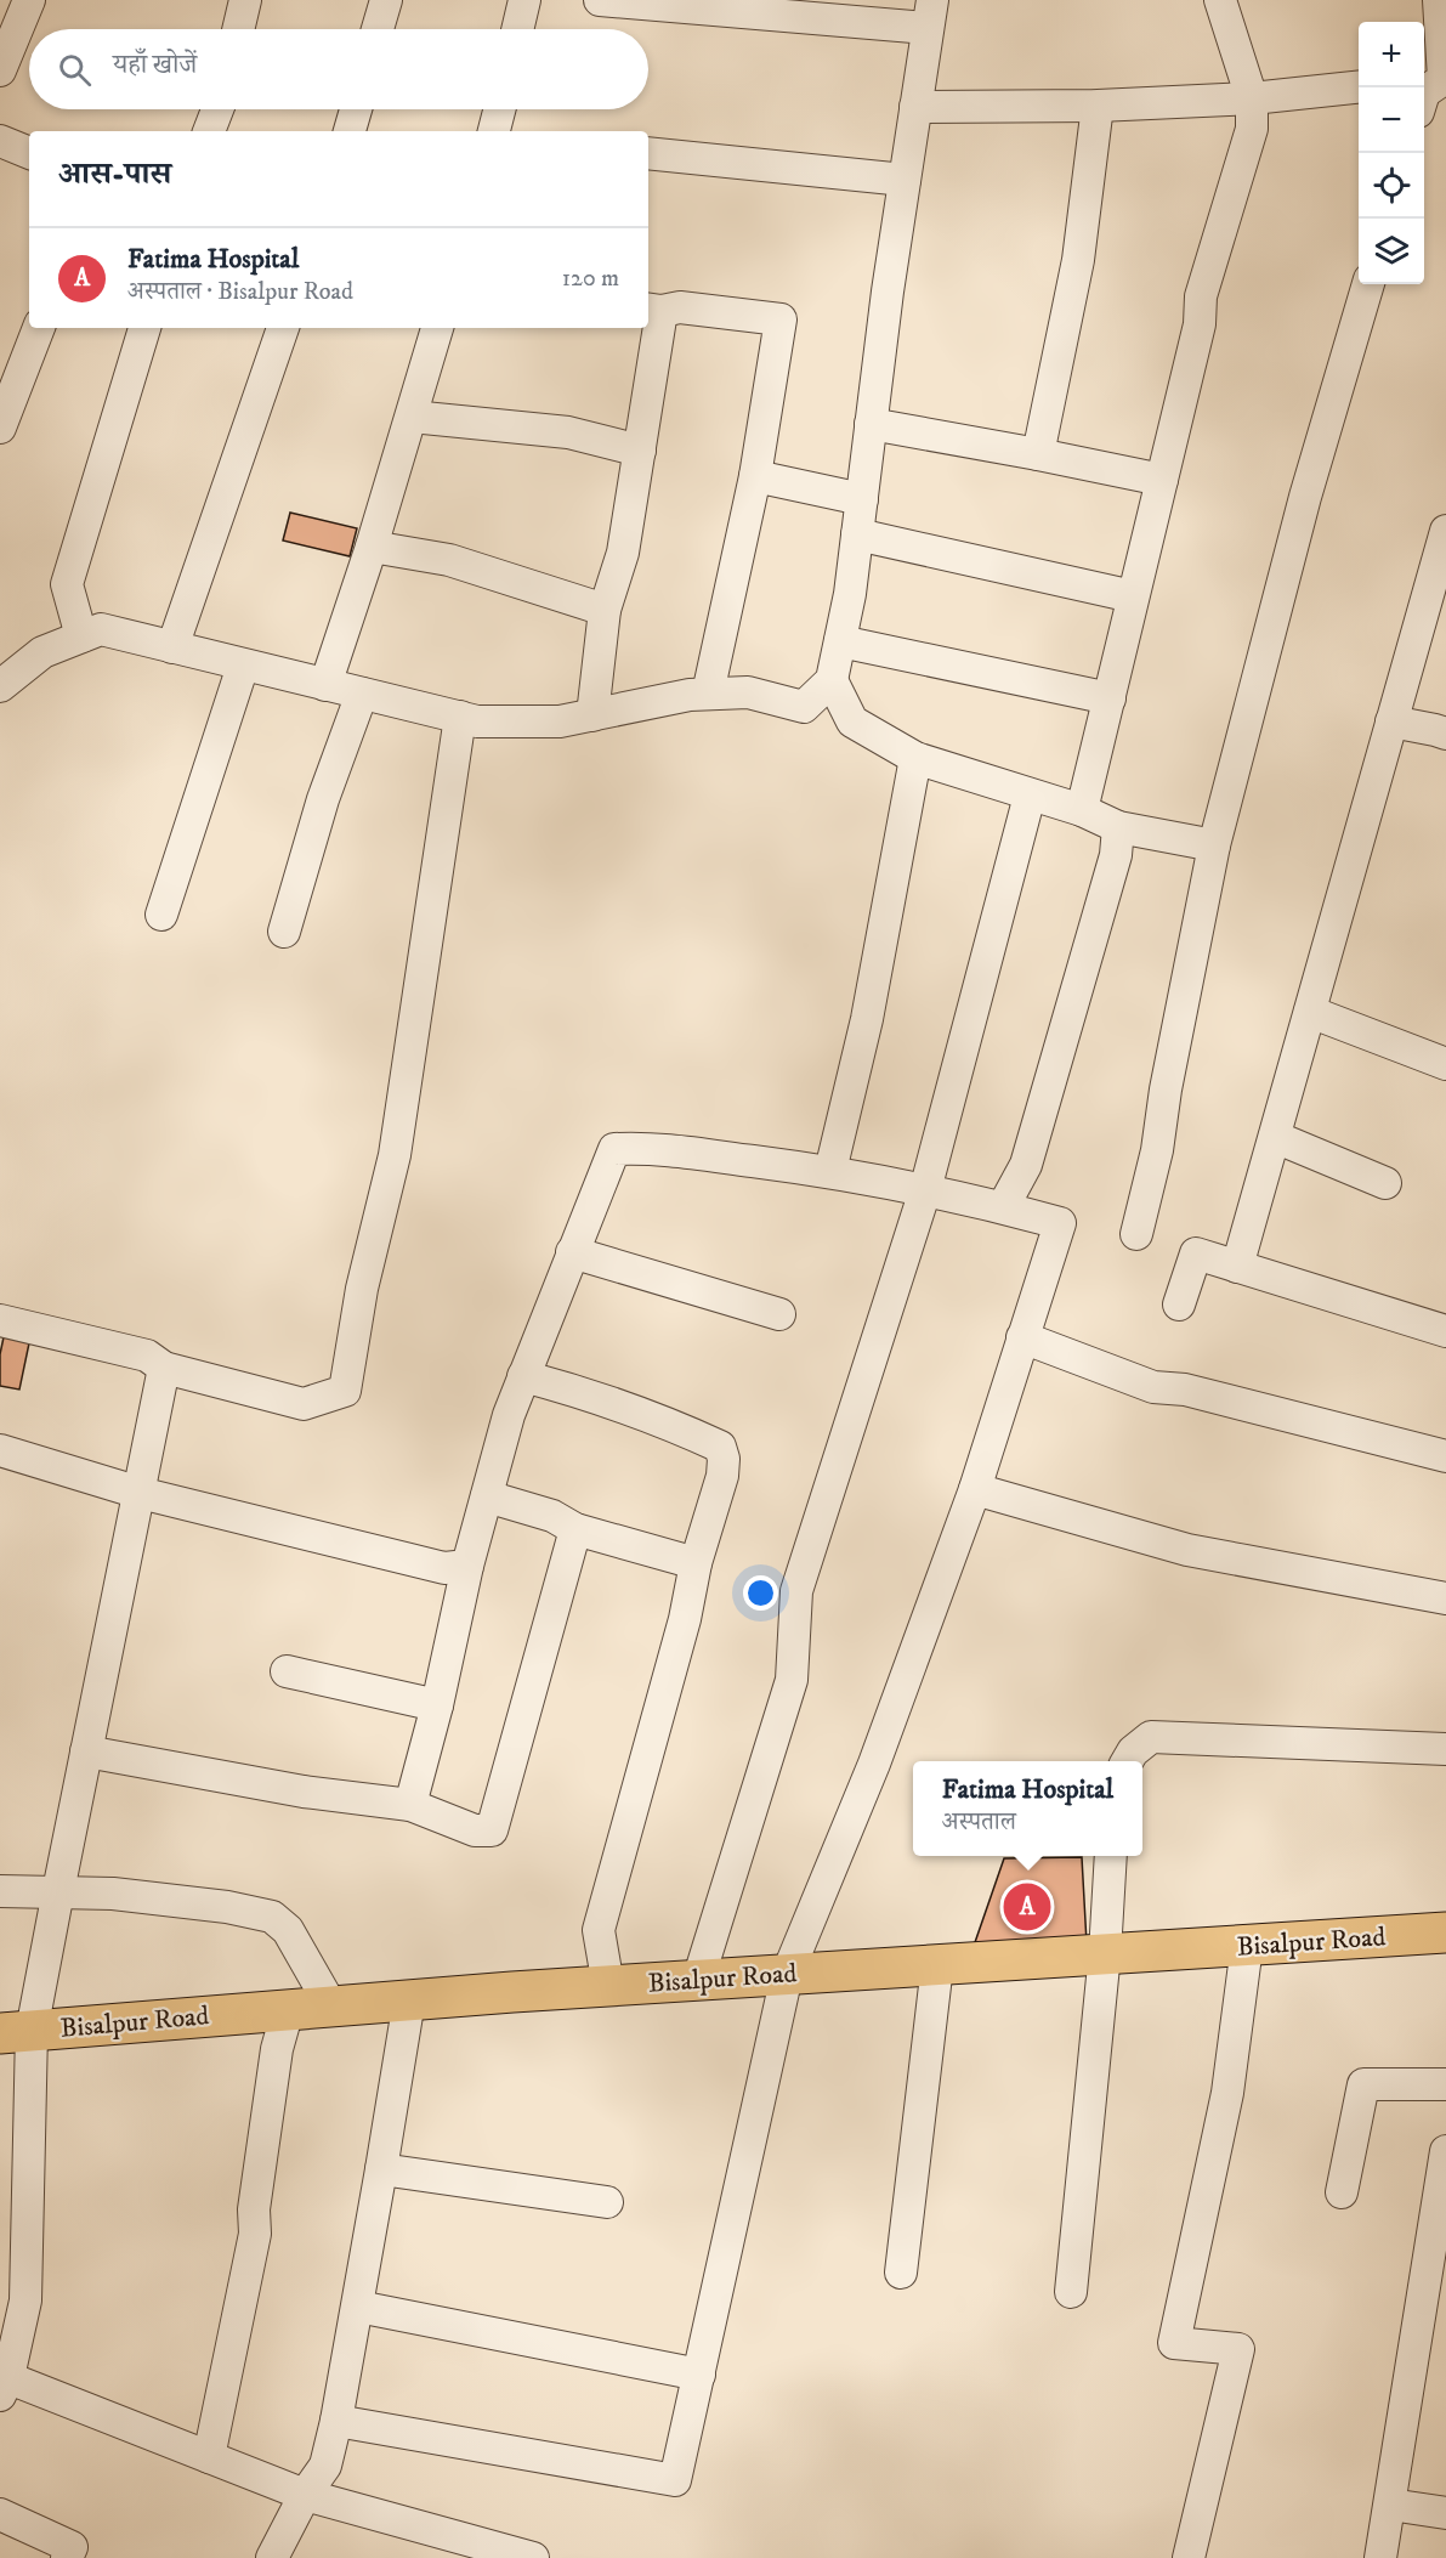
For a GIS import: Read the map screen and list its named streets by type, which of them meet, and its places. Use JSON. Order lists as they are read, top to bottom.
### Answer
{
  "streets": {
    "main road": ["Bisalpur Road"]
  },
  "page": {
    "map_buttons": ["+", "−"],
    "search": "यहाँ खोजें",
    "heading": "आस-पास",
    "list": [
      {
        "mark": "A",
        "name": "Fatima Hospital",
        "note": "अस्पताल · Bisalpur Road",
        "value": "120 m"
      }
    ],
    "popup": ["Fatima Hospital", "अस्पताल"],
    "pins": "A"
  }
}
